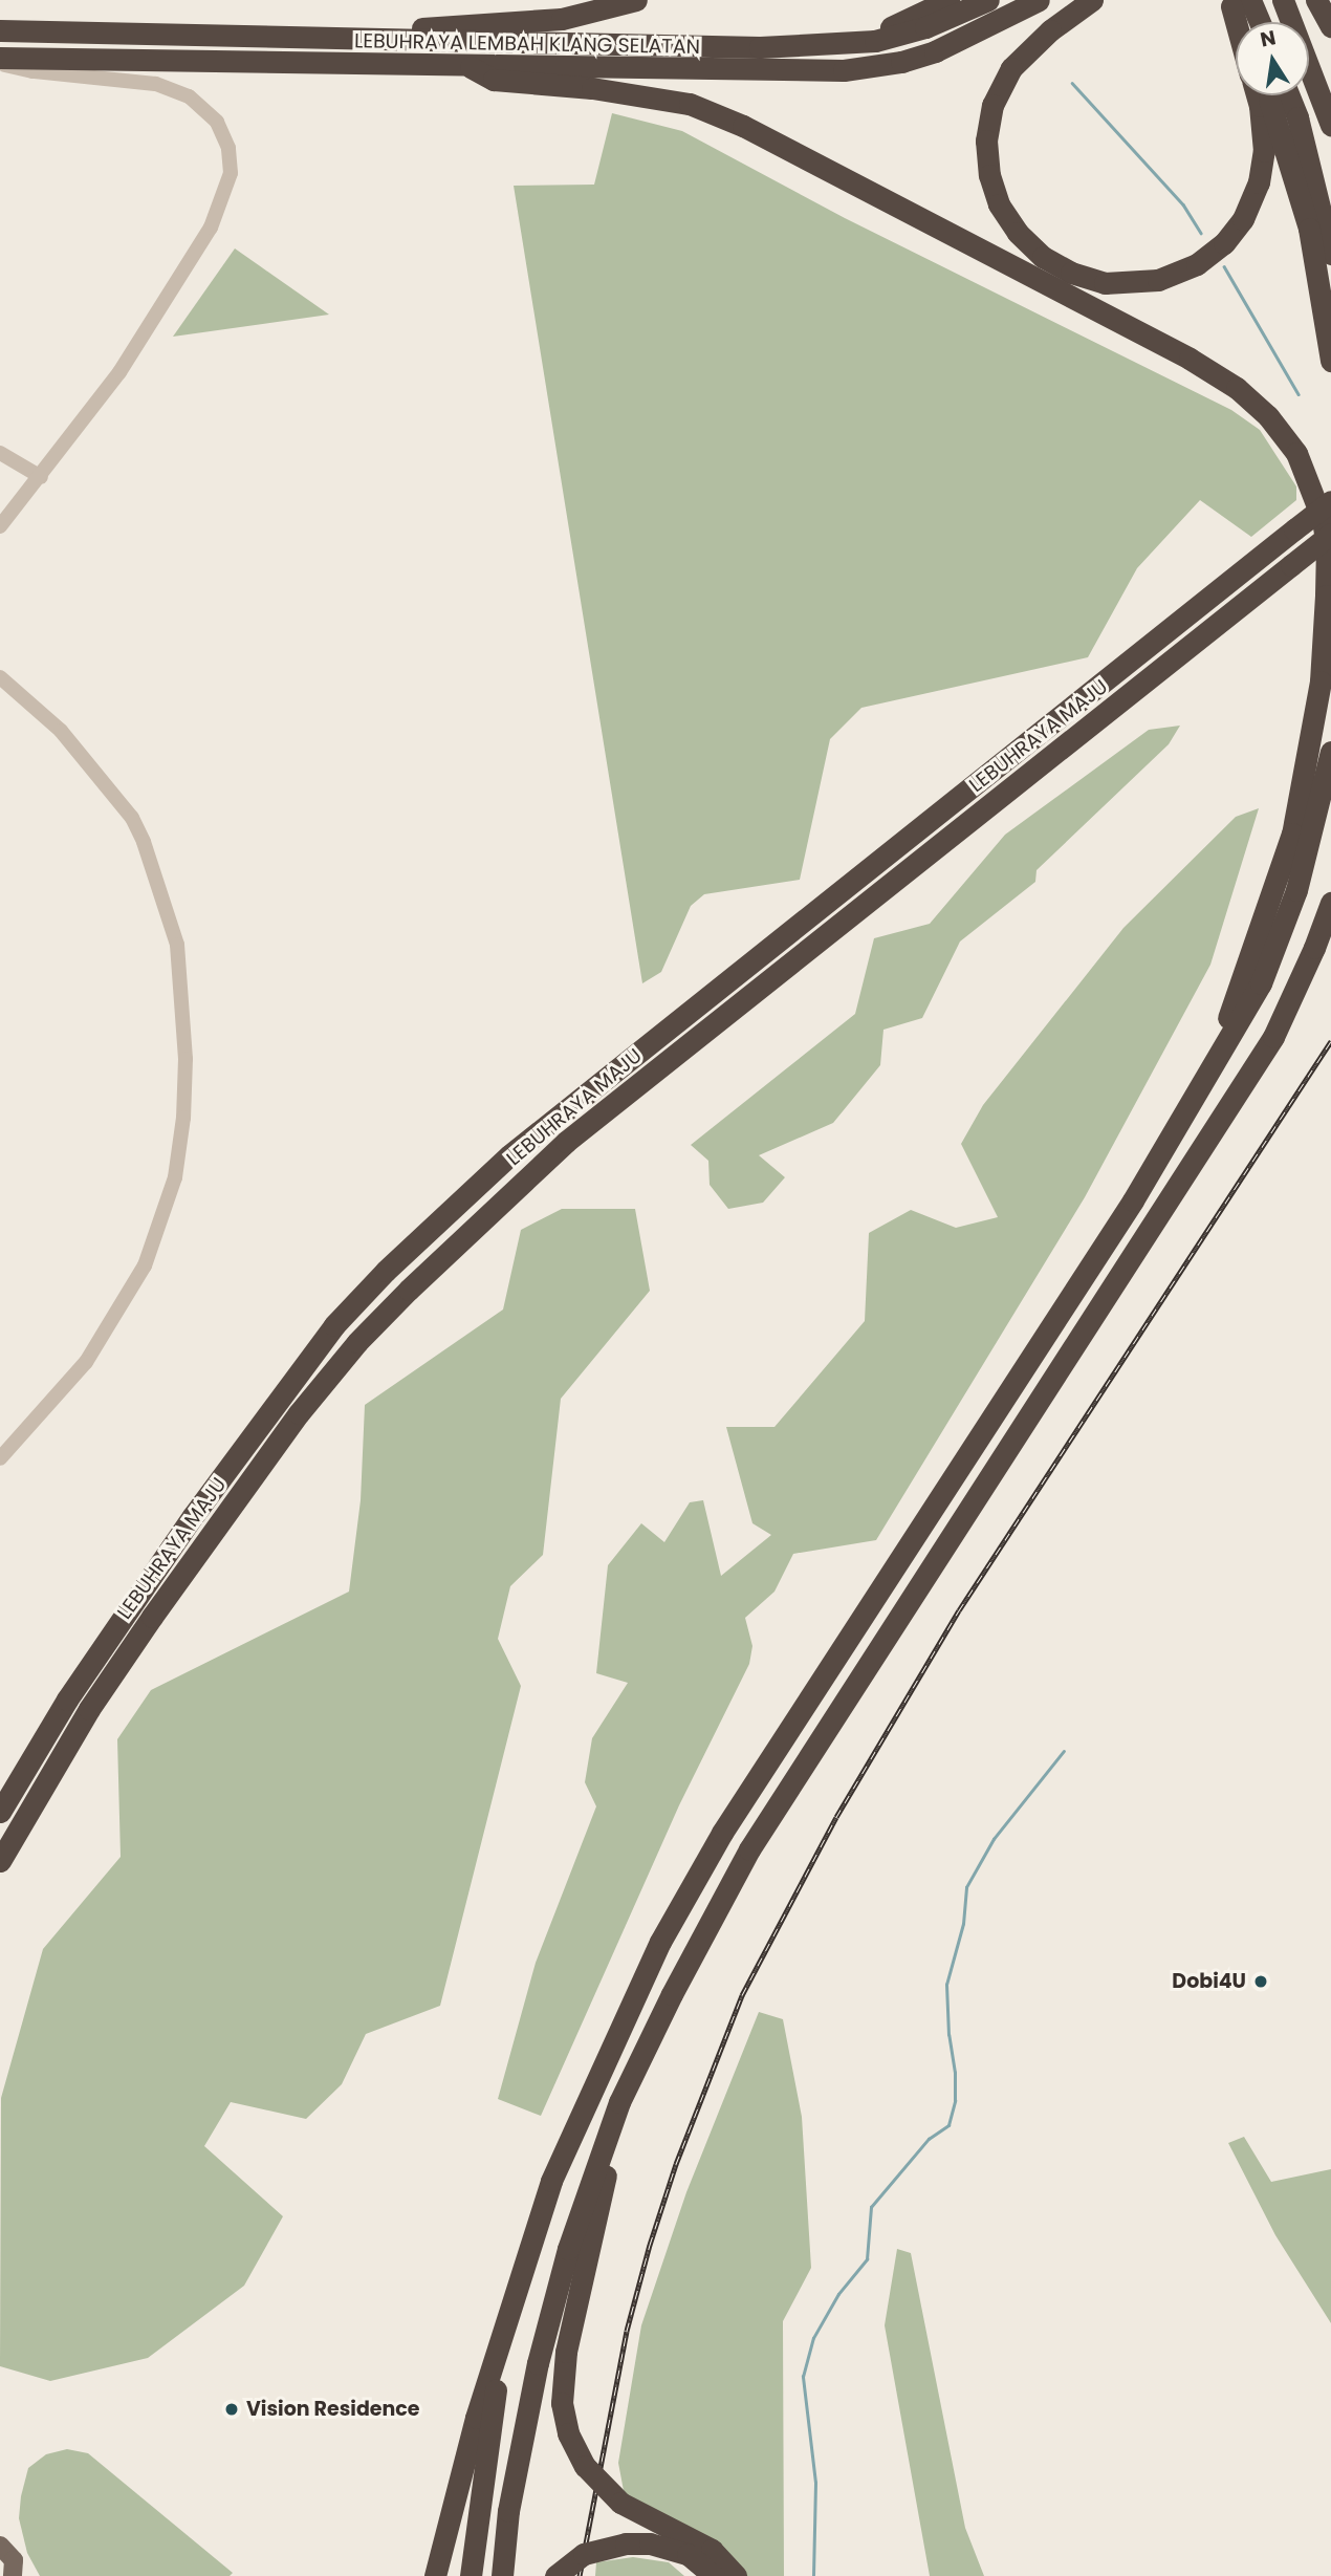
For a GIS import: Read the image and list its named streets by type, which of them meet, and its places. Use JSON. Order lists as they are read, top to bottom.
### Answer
{
  "streets": {
    "highway": ["LEBUHRAYA LEMBAH KLANG SELATAN", "LEBUHRAYA MAJU"]
  },
  "places": ["Dobi4U", "Vision Residence"],
  "north": "top"
}
